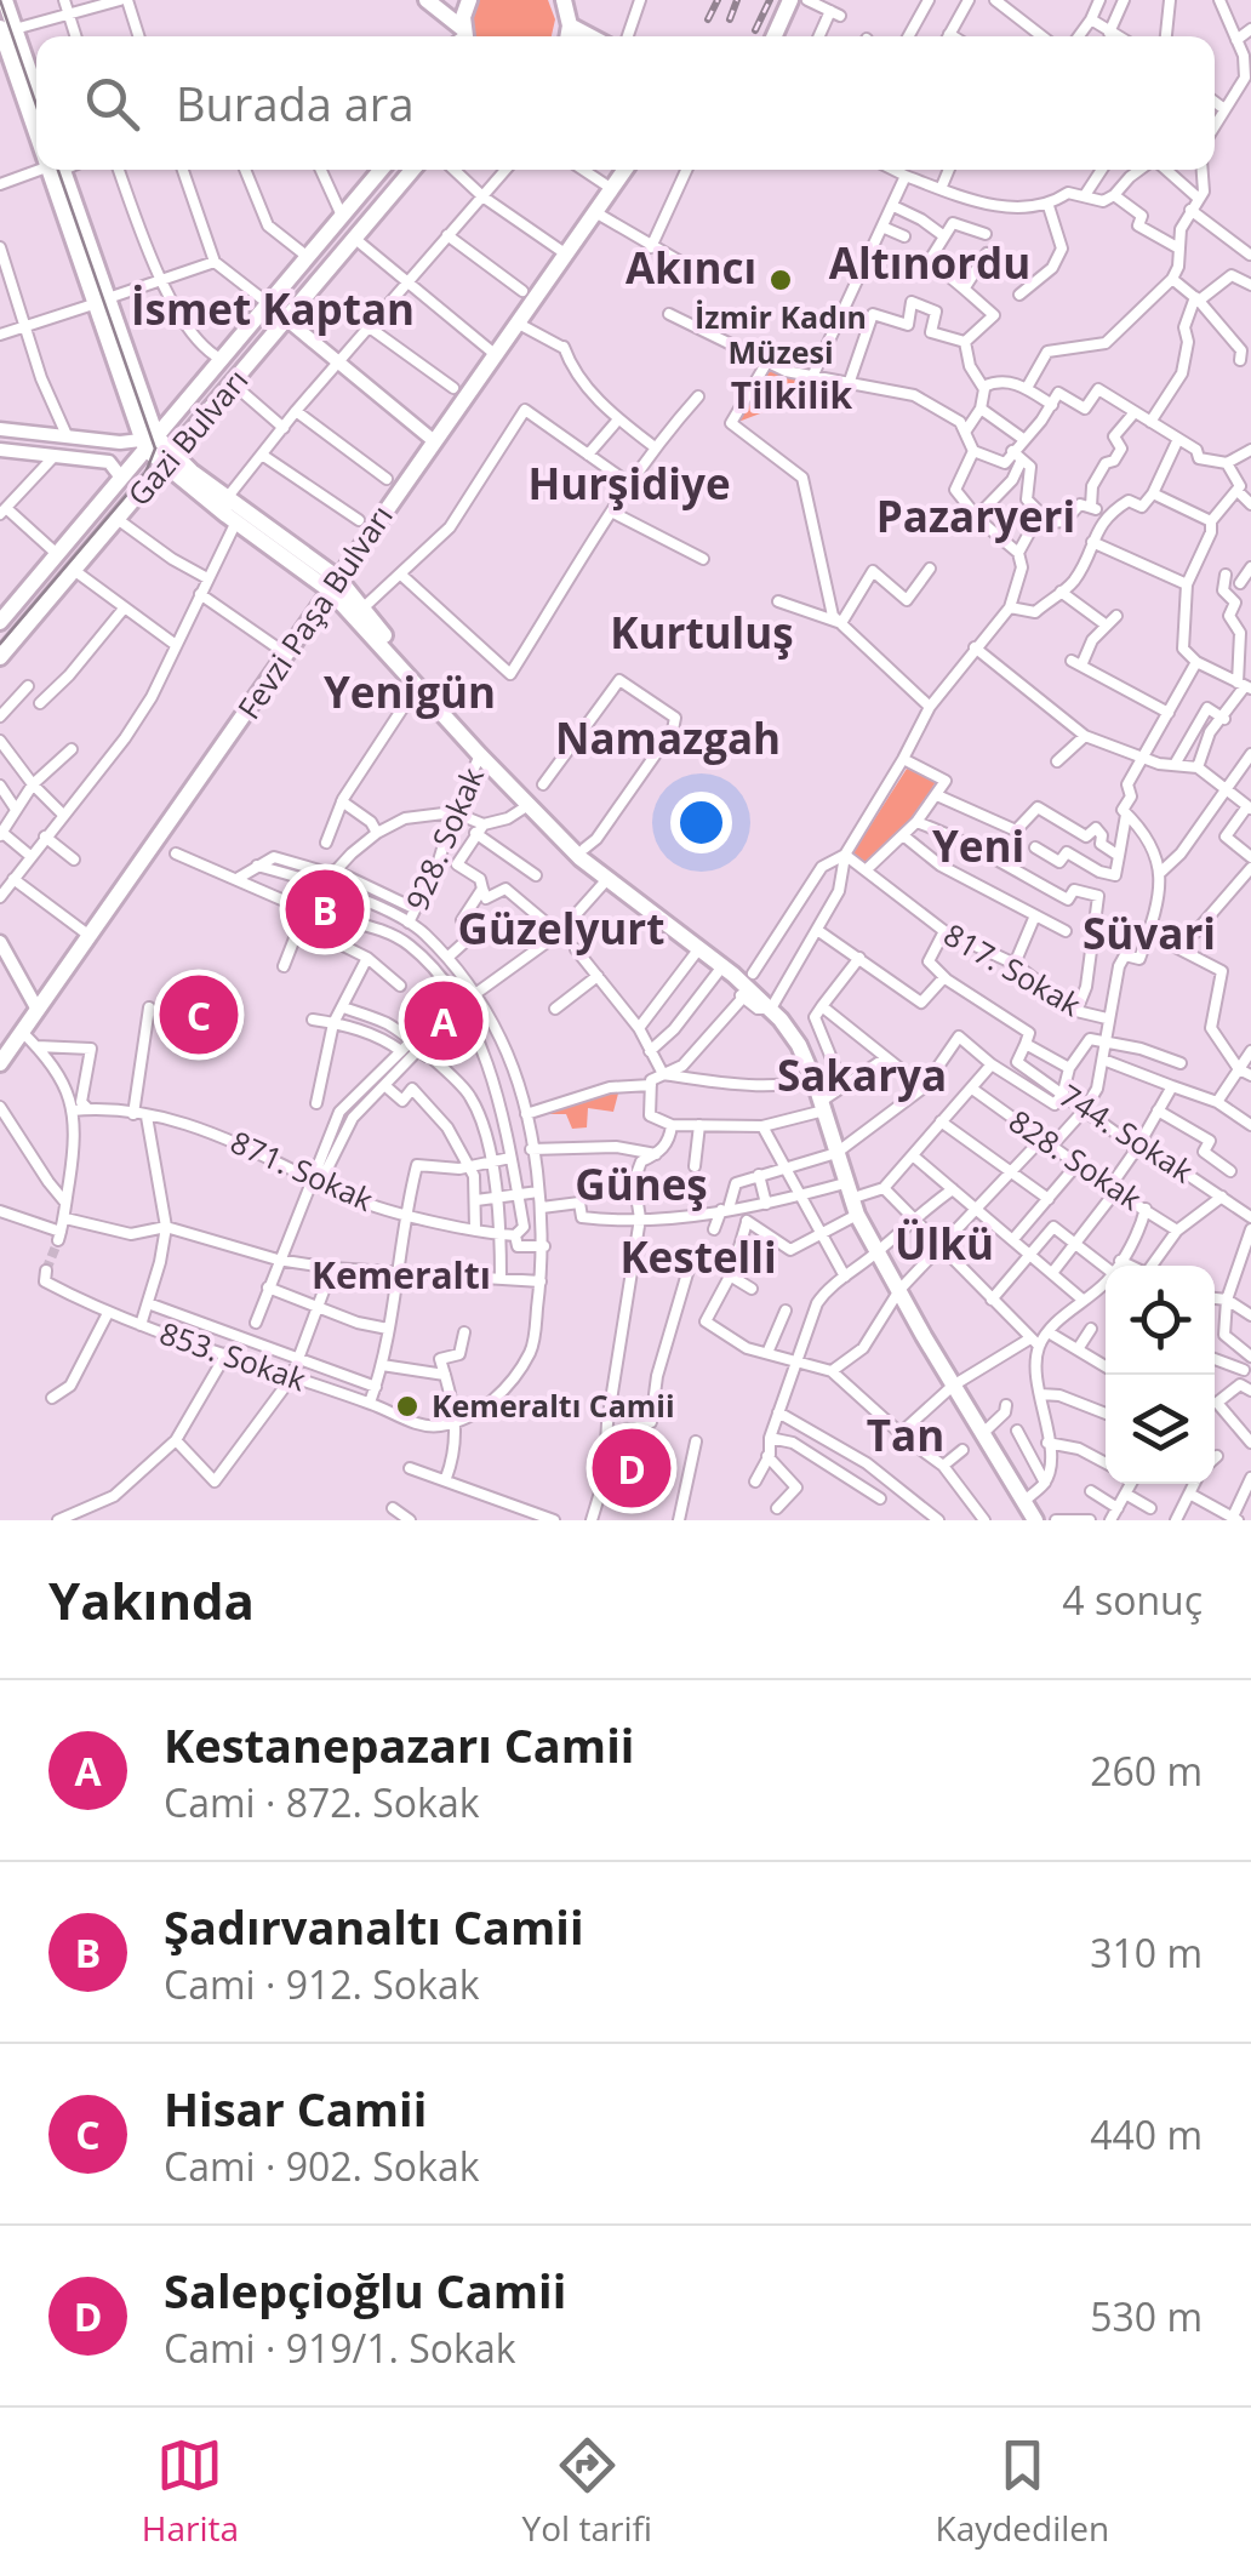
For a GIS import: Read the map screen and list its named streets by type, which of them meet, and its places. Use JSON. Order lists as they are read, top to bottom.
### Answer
{
  "streets": {
    "main road": ["Gazi Bulvarı", "Fevzi Paşa Bulvarı"],
    "street": [
      "928. Sokak",
      "817. Sokak",
      "744. Sokak",
      "828. Sokak",
      "871. Sokak",
      "853. Sokak"
    ]
  },
  "districts": [
    "Altınordu",
    "Akıncı",
    "İsmet Kaptan",
    "Tilkilik",
    "Hurşidiye",
    "Pazaryeri",
    "Kurtuluş",
    "Yenigün",
    "Namazgah",
    "Yeni",
    "Güzelyurt",
    "Süvari",
    "Sakarya",
    "Güneş",
    "Ülkü",
    "Kestelli",
    "Kemeraltı",
    "Tan"
  ],
  "places": ["İzmir Kadın Müzesi", "Kemeraltı Camii"],
  "page": {
    "search": "Burada ara",
    "pins": [
      "B",
      "C",
      "A",
      "D"
    ],
    "heading": ["Yakında", "4 sonuç"],
    "list": [
      {
        "mark": "A",
        "name": "Kestanepazarı Camii",
        "note": "Cami · 872. Sokak",
        "value": "260 m"
      },
      {
        "mark": "B",
        "name": "Şadırvanaltı Camii",
        "note": "Cami · 912. Sokak",
        "value": "310 m"
      },
      {
        "mark": "C",
        "name": "Hisar Camii",
        "note": "Cami · 902. Sokak",
        "value": "440 m"
      },
      {
        "mark": "D",
        "name": "Salepçioğlu Camii",
        "note": "Cami · 919/1. Sokak",
        "value": "530 m"
      }
    ],
    "nav": ["Harita", "Yol tarifi", "Kaydedilen"]
  }
}
